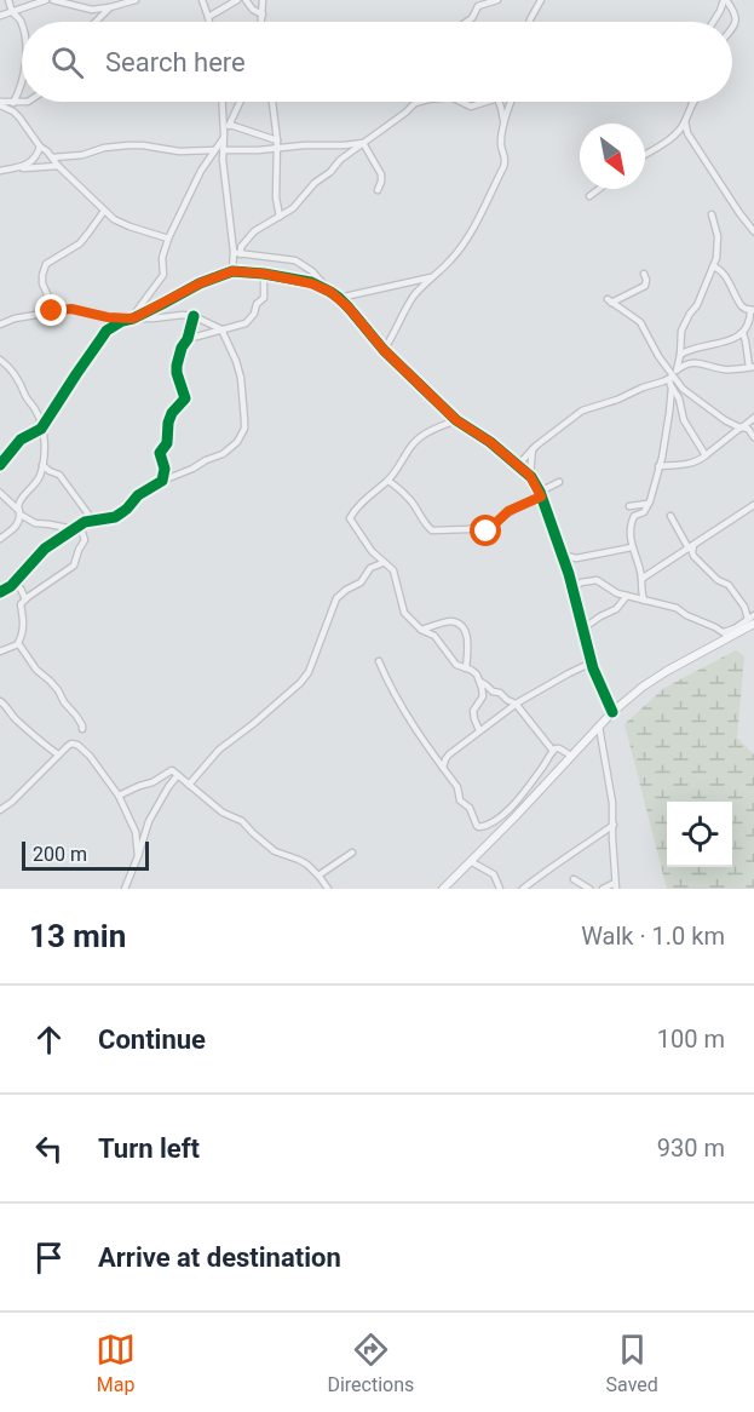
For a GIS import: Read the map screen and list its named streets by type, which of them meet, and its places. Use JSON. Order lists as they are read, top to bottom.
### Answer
{
  "scale_bar": "200 m",
  "north": "bottom right",
  "page": {
    "search": "Search here",
    "scale": "200 m",
    "heading": ["13 min", "Walk · 1.0 km"],
    "list": [
      ["Continue", "100 m"],
      ["Turn left", "930 m"],
      "Arrive at destination"
    ],
    "nav": ["Map", "Directions", "Saved"]
  }
}
